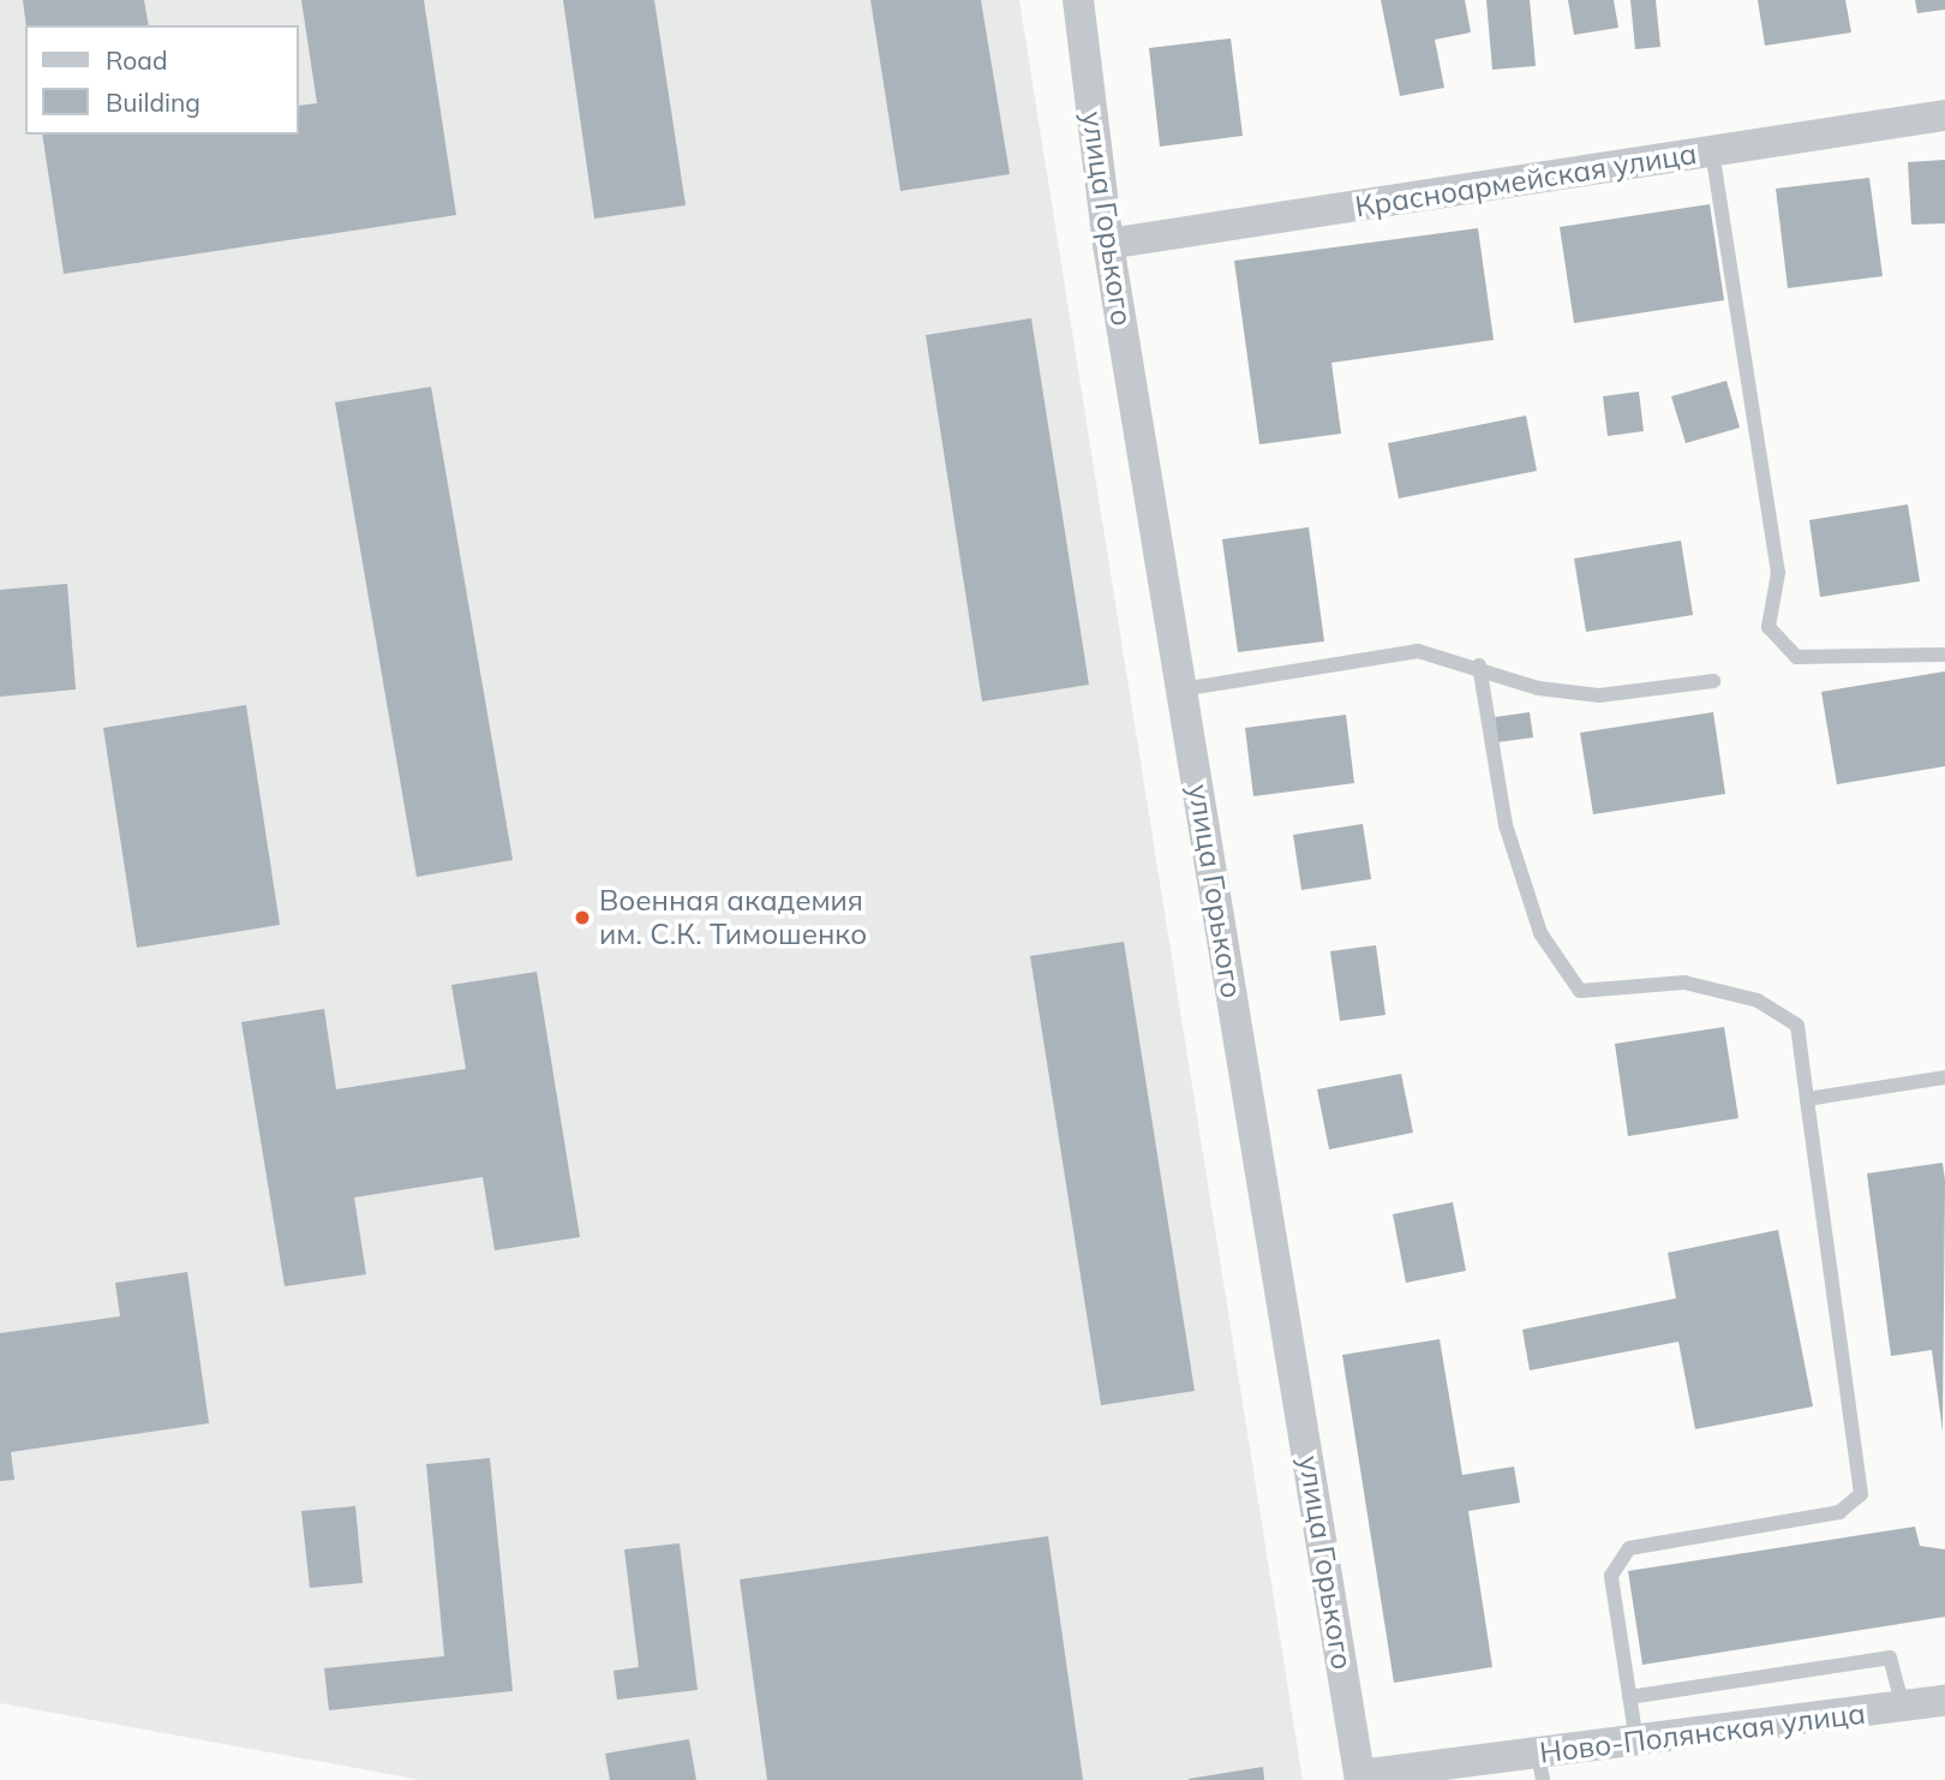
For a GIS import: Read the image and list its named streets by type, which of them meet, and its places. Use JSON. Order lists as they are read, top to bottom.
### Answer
{
  "streets": {
    "street": ["Красноармейская улица", "улица Горького", "Ново-Полянская улица"]
  },
  "crossings": [
    ["Красноармейская улица", "улица Горького"],
    ["улица Горького", "Ново-Полянская улица"]
  ],
  "places": ["Военная академия им. С.К. Тимошенко"],
  "legend": ["Road", "Building"]
}
